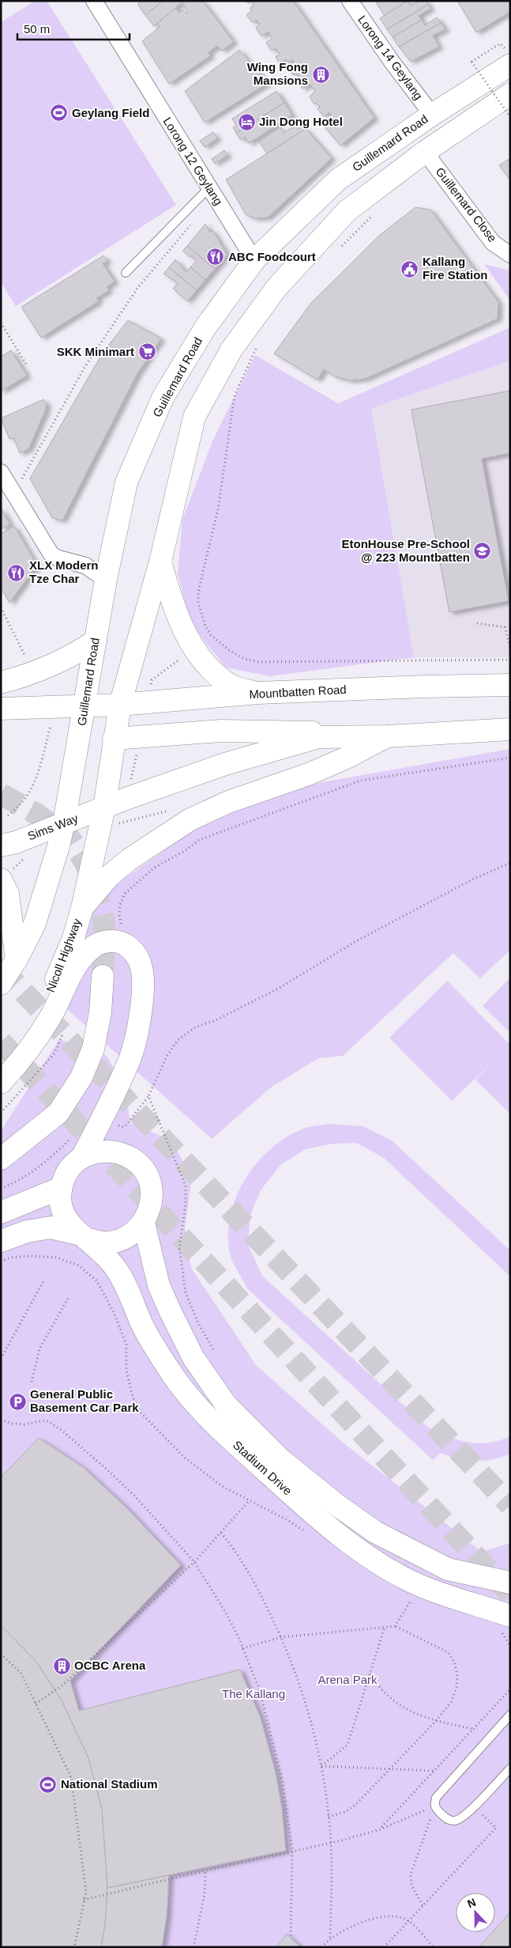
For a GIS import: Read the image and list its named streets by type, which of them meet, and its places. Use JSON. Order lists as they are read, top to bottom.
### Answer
{
  "streets": {
    "main road": [
      "Guillemard Road",
      "Mountbatten Road",
      "Sims Way",
      "Nicoll Highway",
      "Stadium Drive"
    ],
    "street": ["Lorong 14 Geylang", "Lorong 12 Geylang", "Guillemard Close"]
  },
  "crossings": [
    ["Lorong 14 Geylang", "Guillemard Road"],
    ["Guillemard Road", "Lorong 12 Geylang"],
    ["Guillemard Road", "Mountbatten Road"],
    ["Guillemard Road", "Sims Way"],
    ["Sims Way", "Nicoll Highway"]
  ],
  "parks": ["Arena Park", "The Kallang"],
  "places": {
    "building": ["Wing Fong Mansions", "OCBC Arena"],
    "sports": ["Geylang Field", "National Stadium"],
    "hotel": ["Jin Dong Hotel"],
    "restaurant": ["ABC Foodcourt", "XLX Modern Tze Char"],
    "public building": ["Kallang Fire Station"],
    "supermarket": ["SKK Minimart"],
    "school or university": ["EtonHouse Pre-School @ 223 Mountbatten"],
    "parking": ["General Public Basement Car Park"]
  },
  "scale_bar": "50 m",
  "north": "top"
}
